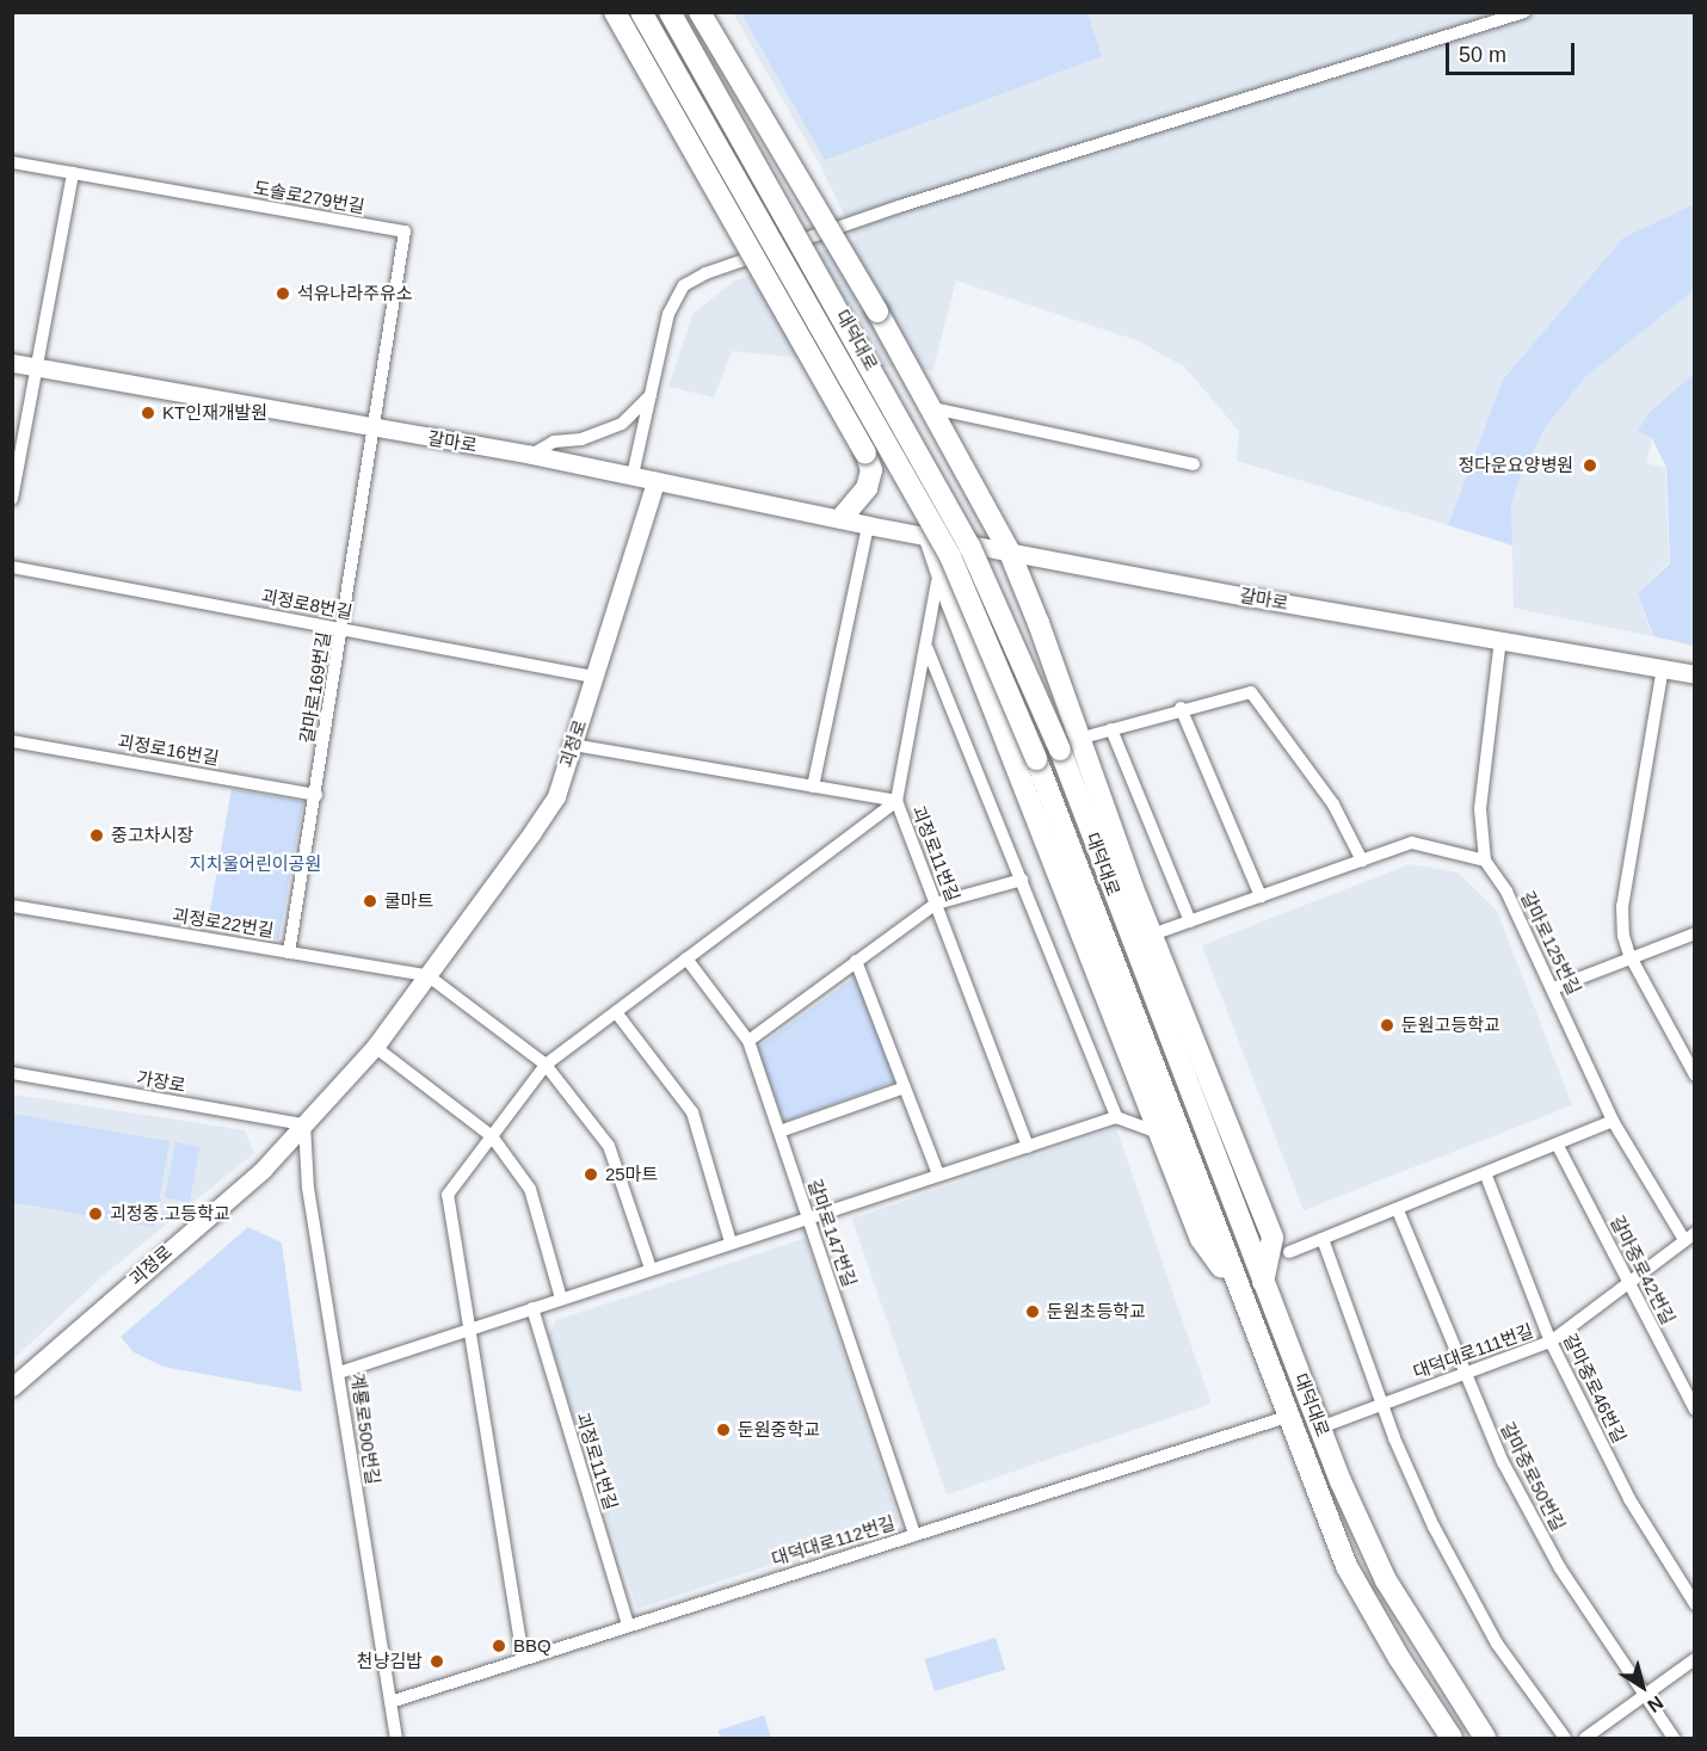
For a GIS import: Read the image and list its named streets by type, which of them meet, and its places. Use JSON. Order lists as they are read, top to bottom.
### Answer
{
  "streets": {
    "main road": ["대덕대로", "갈마로", "괴정로"],
    "street": [
      "도솔로279번길",
      "괴정로8번길",
      "갈마로169번길",
      "괴정로16번길",
      "괴정로11번길",
      "괴정로22번길",
      "갈마로125번길",
      "가장로",
      "갈마로147번길",
      "갈마중로42번길",
      "대덕대로111번길",
      "갈마중로46번길",
      "계룡로500번길",
      "갈마중로50번길",
      "대덕대로112번길"
    ]
  },
  "crossings": [
    ["도솔로279번길", "갈마로"],
    ["도솔로279번길", "갈마로169번길"],
    ["대덕대로", "대덕대로111번길"],
    ["대덕대로", "대덕대로112번길"],
    ["갈마로", "갈마로169번길"],
    ["갈마로", "괴정로"],
    ["갈마로", "갈마로125번길"],
    ["괴정로8번길", "갈마로169번길"],
    ["괴정로8번길", "괴정로"],
    ["갈마로169번길", "괴정로16번길"],
    ["갈마로169번길", "괴정로22번길"],
    ["괴정로", "괴정로11번길"],
    ["괴정로", "괴정로22번길"],
    ["괴정로", "가장로"],
    ["괴정로", "계룡로500번길"],
    ["괴정로11번길", "대덕대로112번길"],
    ["갈마로125번길", "대덕대로111번길"],
    ["가장로", "계룡로500번길"],
    ["갈마로147번길", "대덕대로112번길"],
    ["갈마중로42번길", "대덕대로111번길"],
    ["대덕대로111번길", "갈마중로46번길"],
    ["대덕대로111번길", "갈마중로50번길"],
    ["계룡로500번길", "대덕대로112번길"]
  ],
  "parks": ["지치울어린이공원"],
  "places": [
    "석유나라주유소",
    "KT인재개발원",
    "정다운요양병원",
    "중고차시장",
    "쿨마트",
    "둔원고등학교",
    "25마트",
    "괴정중.고등학교",
    "둔원초등학교",
    "둔원중학교",
    "BBQ",
    "천냥김밥"
  ],
  "scale_bar": "50 m",
  "north": "bottom right"
}
